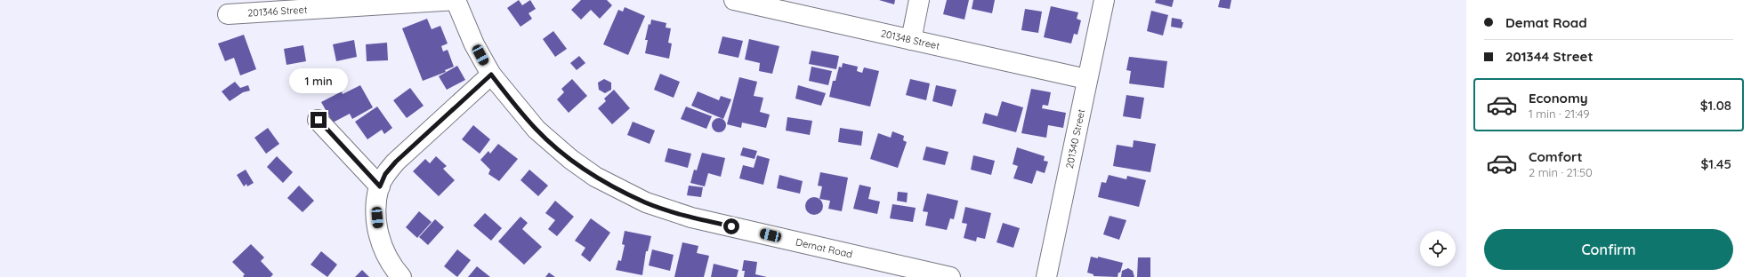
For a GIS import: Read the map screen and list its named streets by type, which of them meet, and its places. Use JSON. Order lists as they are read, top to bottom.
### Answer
{
  "streets": {
    "street": [
      "201346 Street",
      "201348 Street",
      "201340 Street",
      "Demat Road"
    ]
  },
  "crossings": [
    ["201346 Street", "Demat Road"],
    ["201348 Street", "201340 Street"]
  ],
  "page": {
    "banner": ["Demat Road", "201344 Street"],
    "bubble": "1 min",
    "list": [
      {
        "name": "Economy",
        "note": "1 min · 21:49",
        "value": "$1.08"
      },
      {
        "name": "Comfort",
        "note": "2 min · 21:50",
        "value": "$1.45"
      }
    ],
    "buttons": "Confirm"
  }
}
